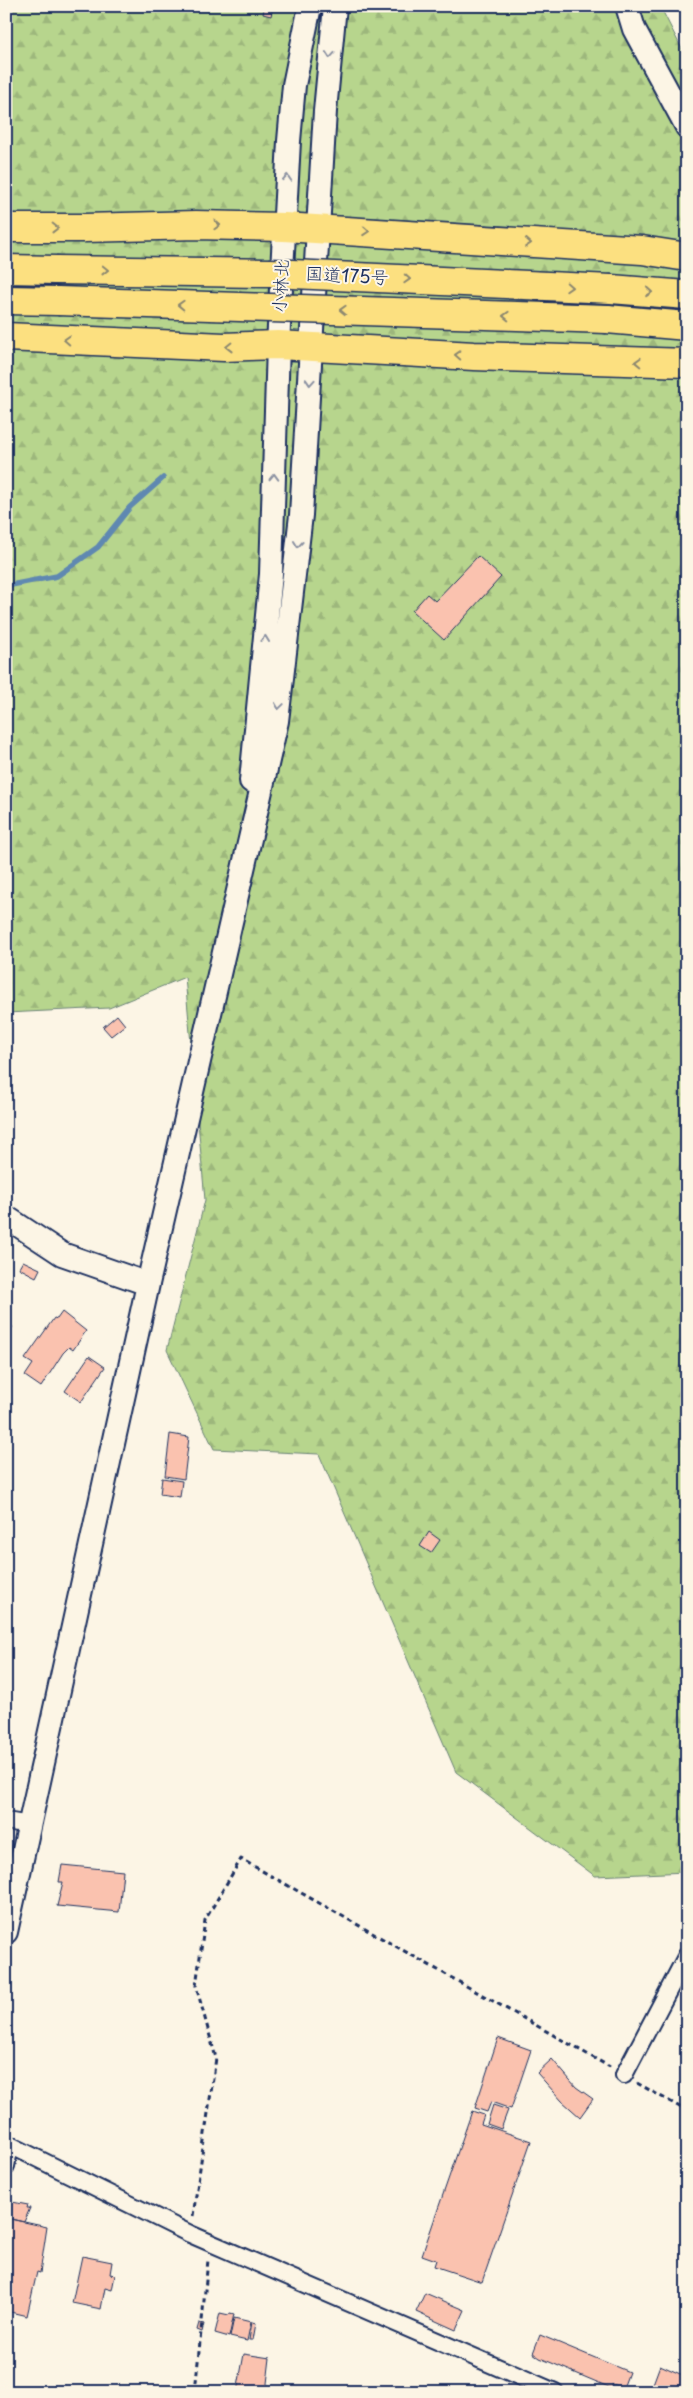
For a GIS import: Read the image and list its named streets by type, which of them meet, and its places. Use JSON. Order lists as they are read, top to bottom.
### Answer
{
  "streets": {
    "highway": ["国道175号"],
    "street": ["小林北"]
  }
}
